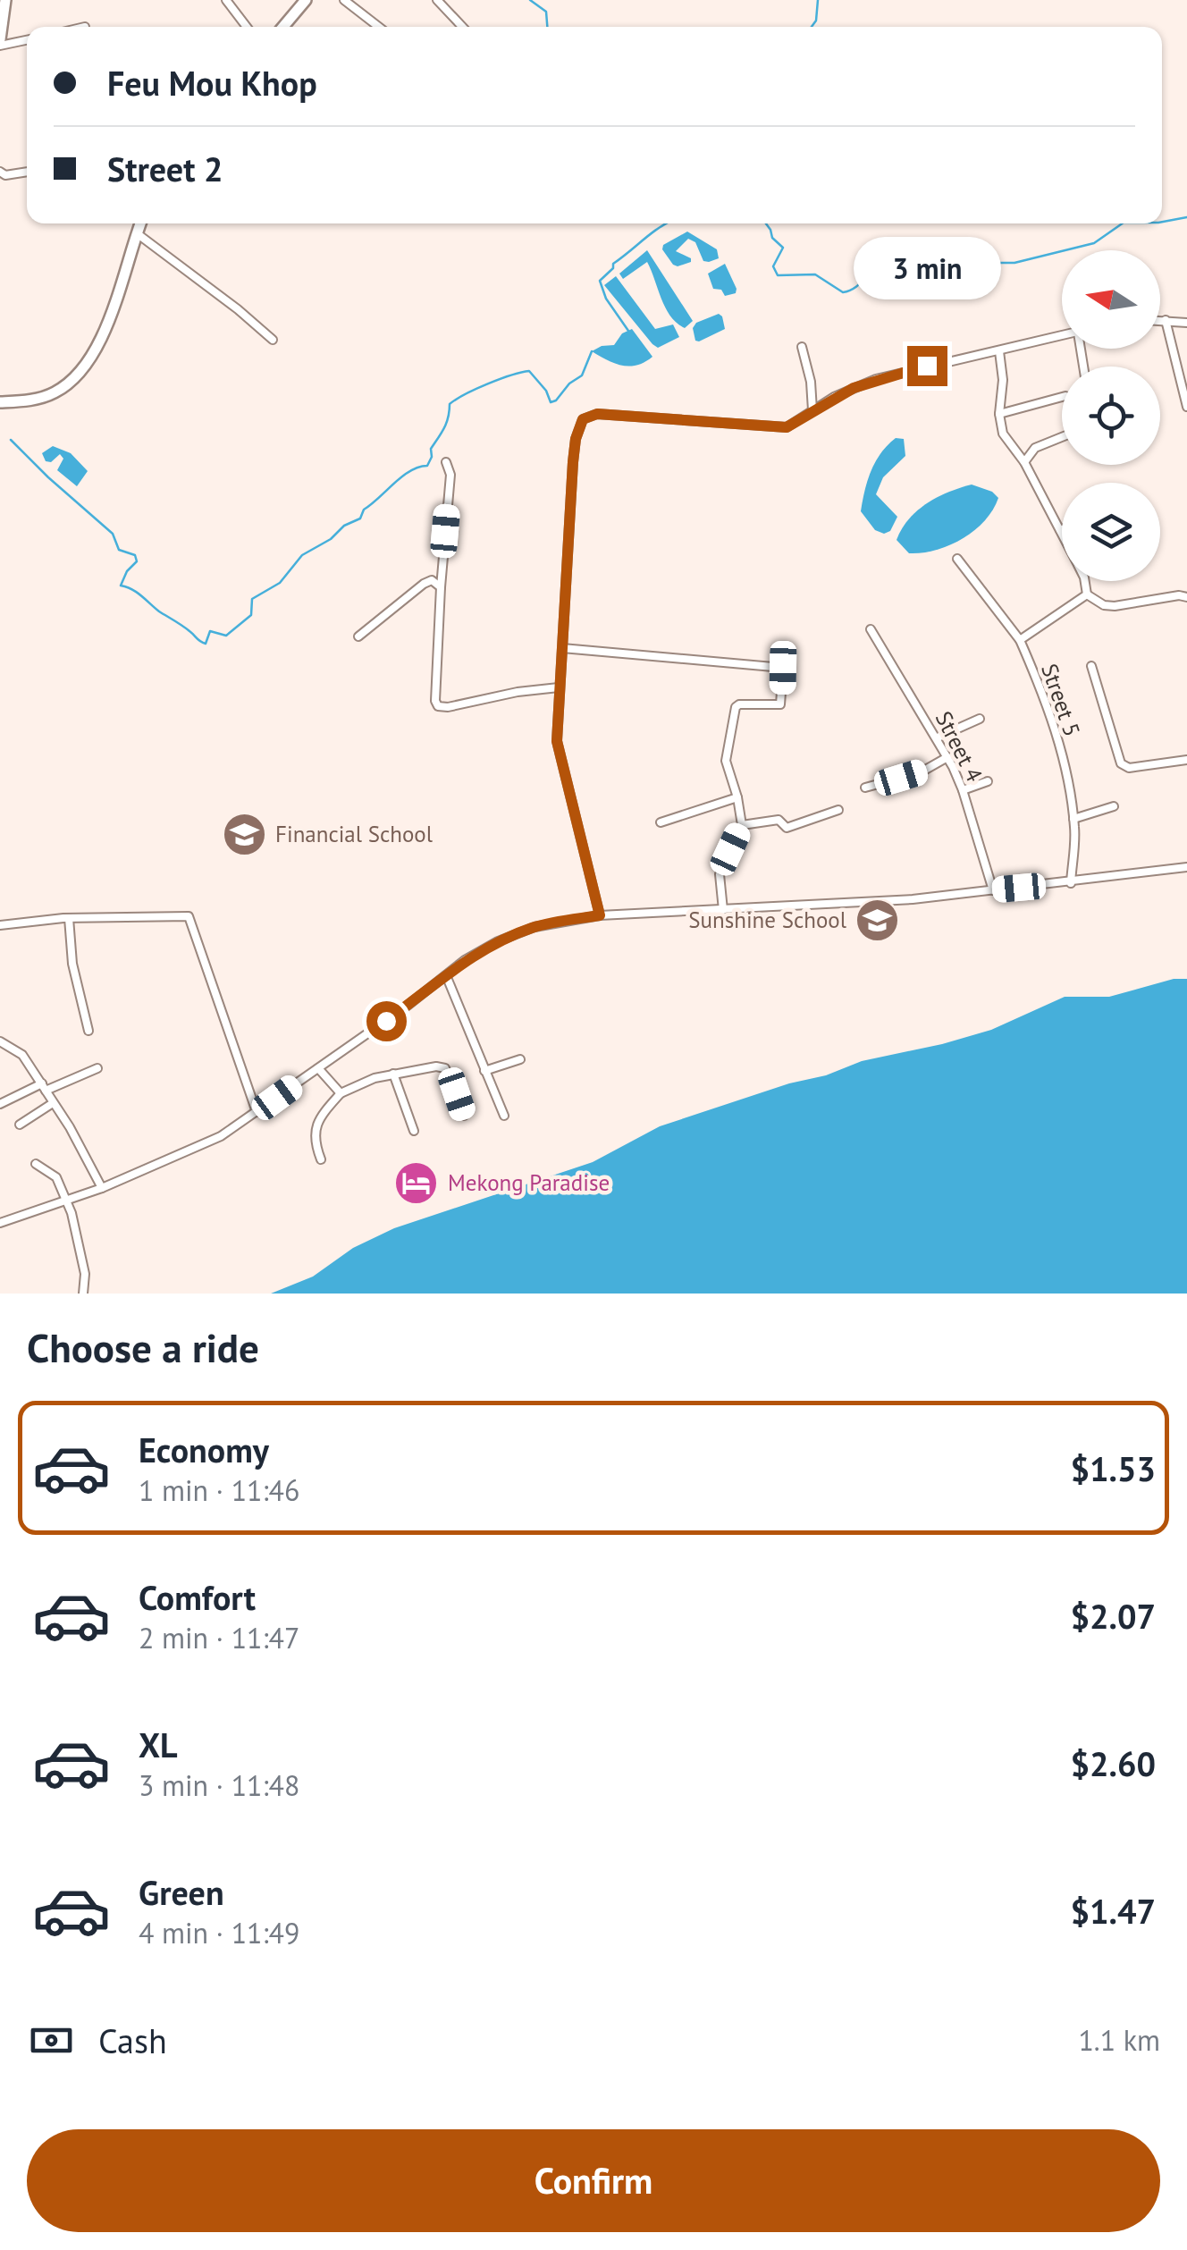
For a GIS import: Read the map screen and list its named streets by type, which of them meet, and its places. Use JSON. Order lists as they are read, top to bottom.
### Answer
{
  "streets": {
    "street": ["Street 5", "Street 4"]
  },
  "places": {
    "school or university": ["Financial School", "Sunshine School"],
    "hotel": ["Mekong Paradise"]
  },
  "north": "left",
  "page": {
    "banner": ["Feu Mou Khop", "Street 2"],
    "bubble": "3 min",
    "heading": "Choose a ride",
    "list": [
      {
        "name": "Economy",
        "note": "1 min · 11:46",
        "value": "$1.53"
      },
      {
        "name": "Comfort",
        "note": "2 min · 11:47",
        "value": "$2.07"
      },
      {
        "name": "XL",
        "note": "3 min · 11:48",
        "value": "$2.60"
      },
      {
        "name": "Green",
        "note": "4 min · 11:49",
        "value": "$1.47"
      }
    ],
    "pay": ["Cash", "1.1 km"],
    "buttons": "Confirm"
  }
}
